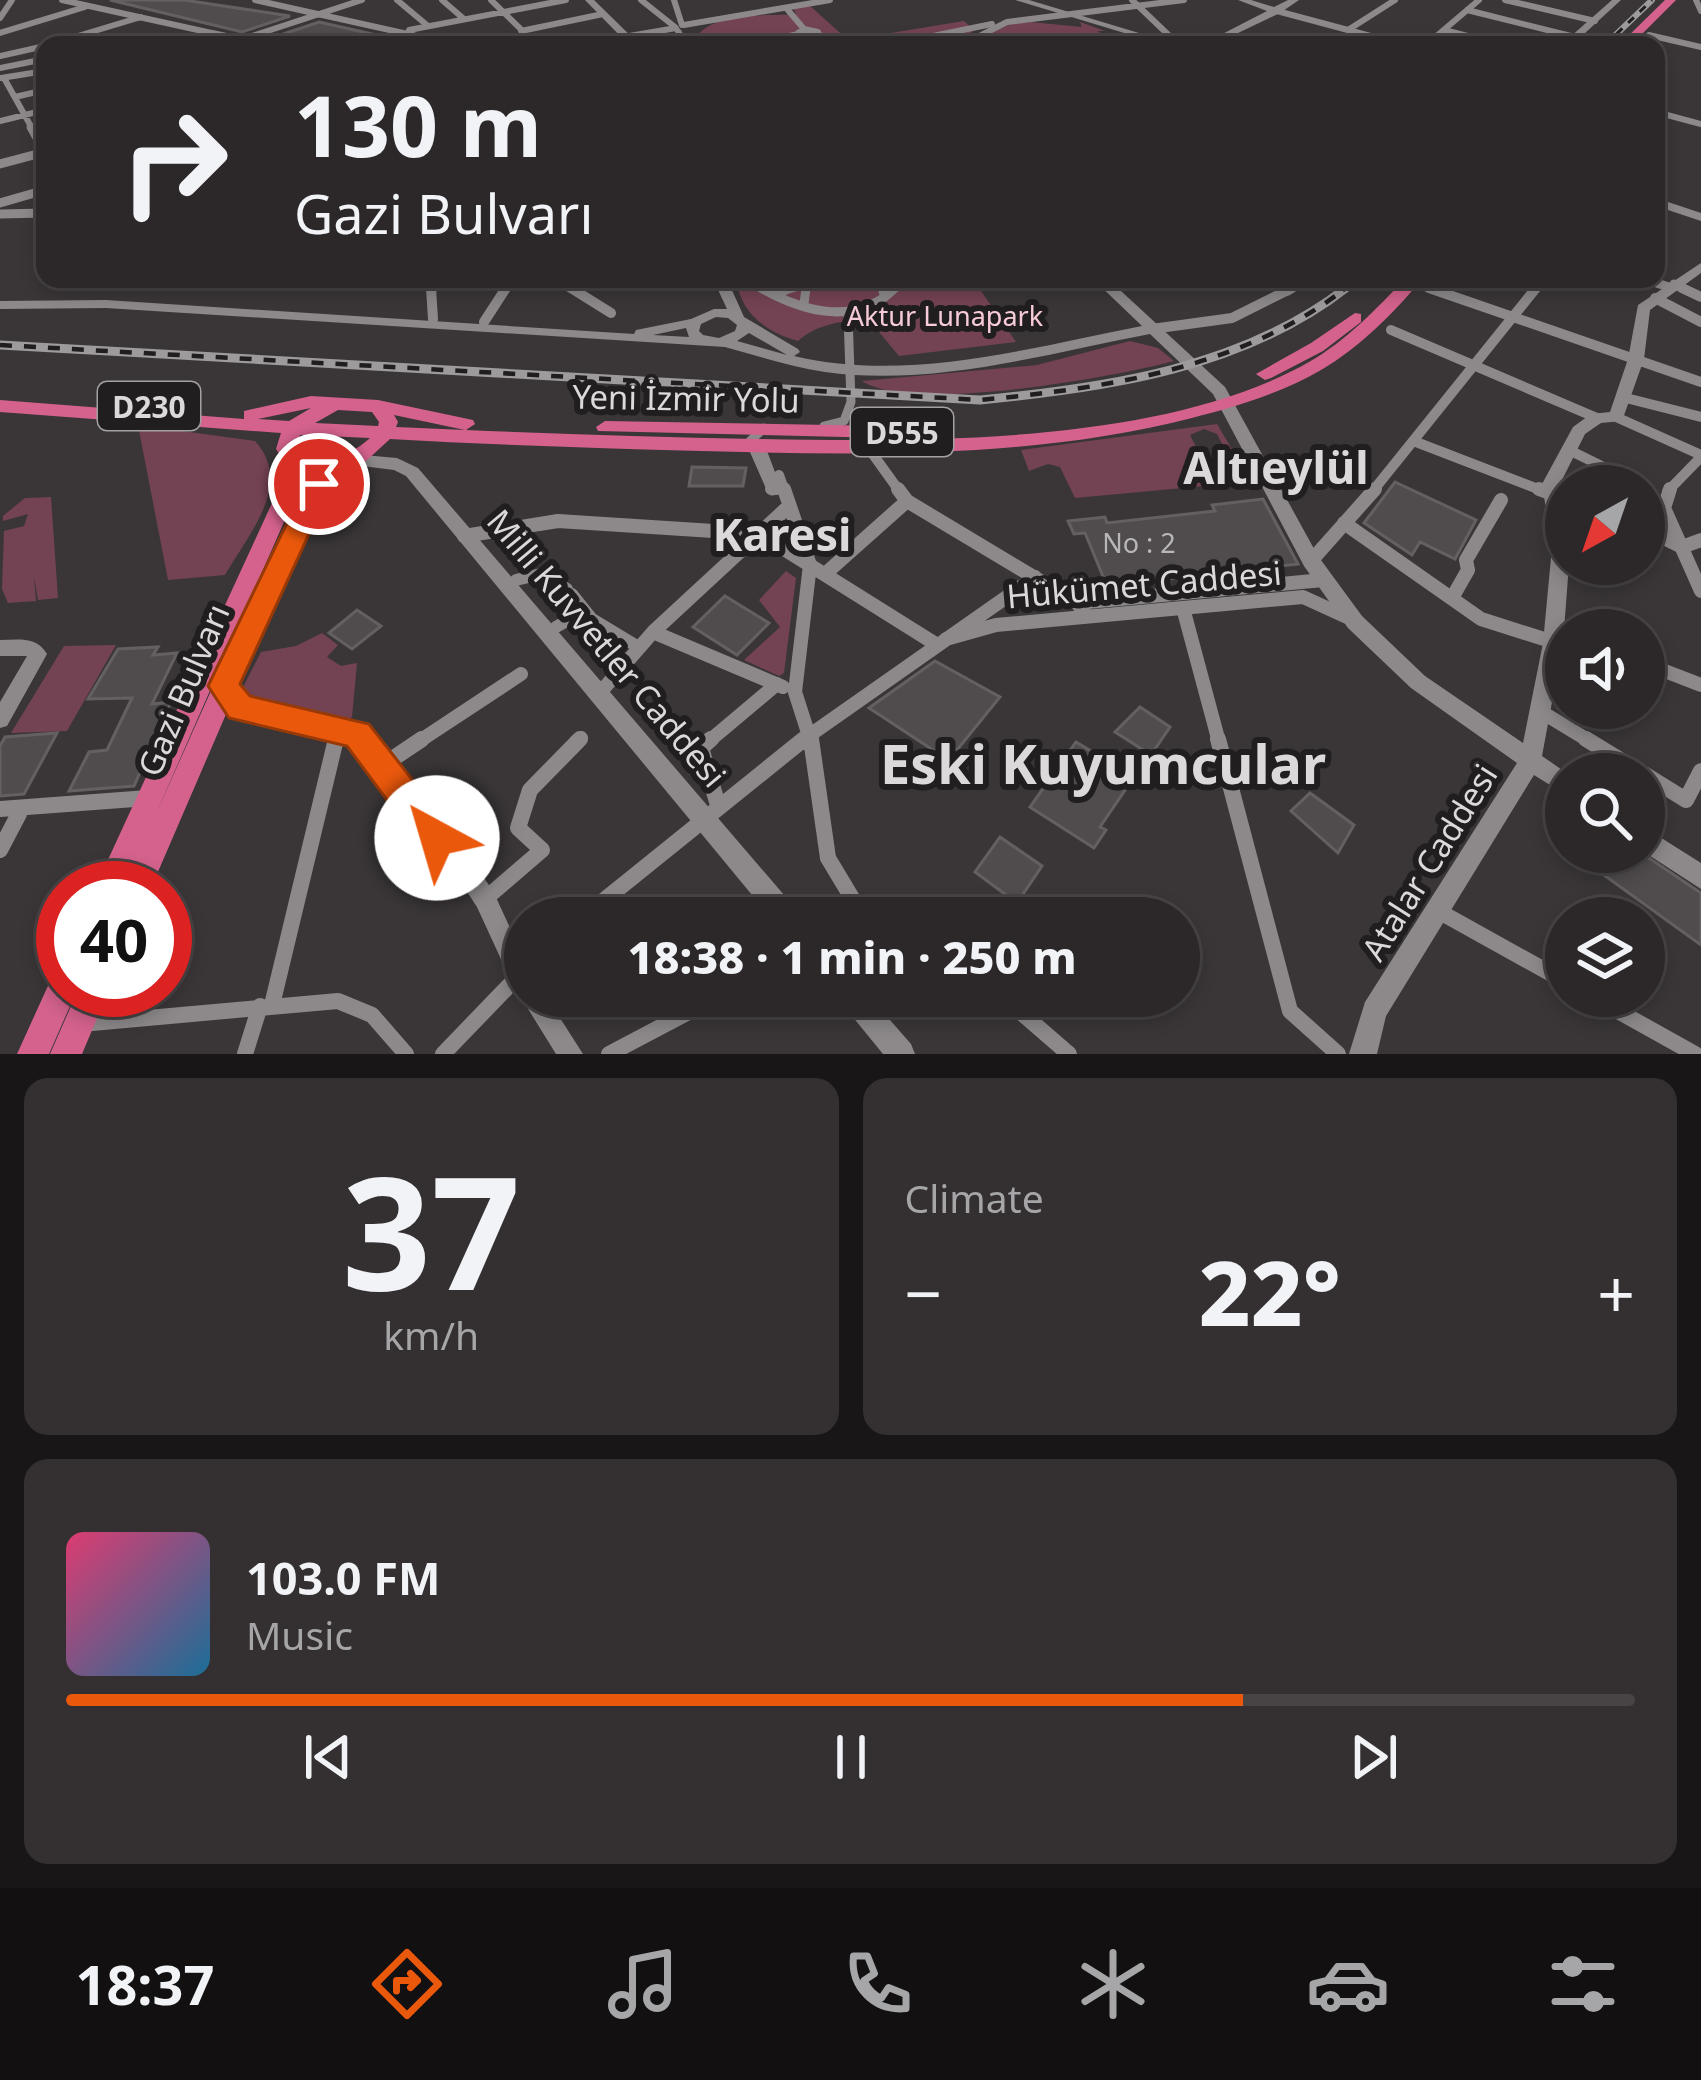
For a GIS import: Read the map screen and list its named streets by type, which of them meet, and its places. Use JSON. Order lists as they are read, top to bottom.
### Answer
{
  "streets": {
    "highway": [
      "Yeni İzmir Yolu",
      "D230",
      "D555",
      "Gazi Bulvarı"
    ],
    "main road": ["Milli Kuvvetler Caddesi", "Atalar Caddesi"],
    "street": ["Hükümet Caddesi"]
  },
  "crossings": [
    ["Yeni İzmir Yolu", "D555"],
    ["D230", "Gazi Bulvarı"],
    ["D555", "Milli Kuvvetler Caddesi"],
    ["D555", "Gazi Bulvarı"],
    ["Milli Kuvvetler Caddesi", "Gazi Bulvarı"]
  ],
  "districts": ["Altıeylül", "Karesi", "Eski Kuyumcular"],
  "parks": ["Aktur Lunapark"],
  "house_numbers": ["No : 2"],
  "north": "bottom left",
  "page": {
    "turn": ["130 m", "Gazi Bulvarı"],
    "limit": "40",
    "trip": "18:38 · 1 min · 250 m",
    "tile": [
      ["37", "km/h"],
      "Climate"
    ],
    "heat": ["−", "22°", "+"],
    "song": ["103.0 FM", "Music"],
    "tabs": "18:37"
  }
}
